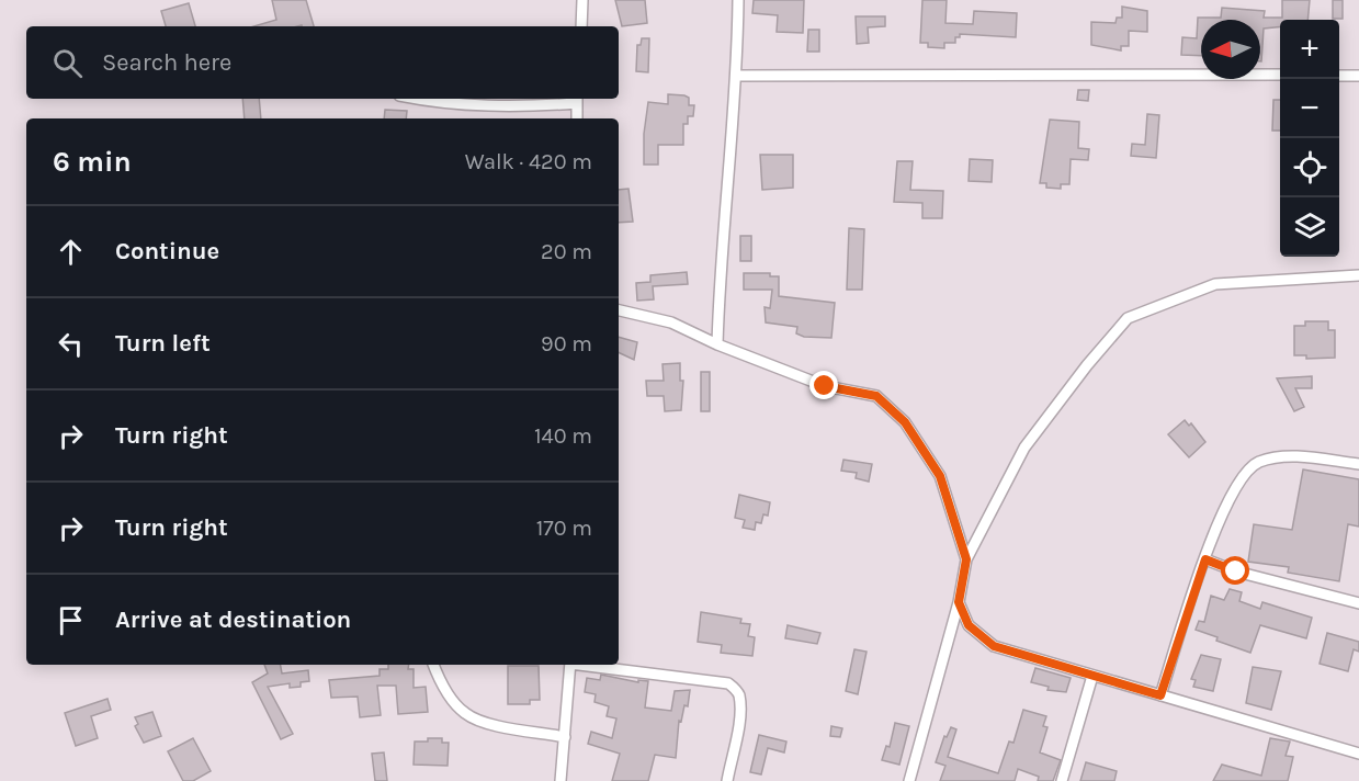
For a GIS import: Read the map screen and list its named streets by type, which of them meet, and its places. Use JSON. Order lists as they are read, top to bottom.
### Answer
{
  "north": "left",
  "page": {
    "map_buttons": ["+", "−"],
    "search": "Search here",
    "heading": ["6 min", "Walk · 420 m"],
    "list": [
      ["Continue", "20 m"],
      ["Turn left", "90 m"],
      ["Turn right", "140 m"],
      ["Turn right", "170 m"],
      "Arrive at destination"
    ]
  }
}
